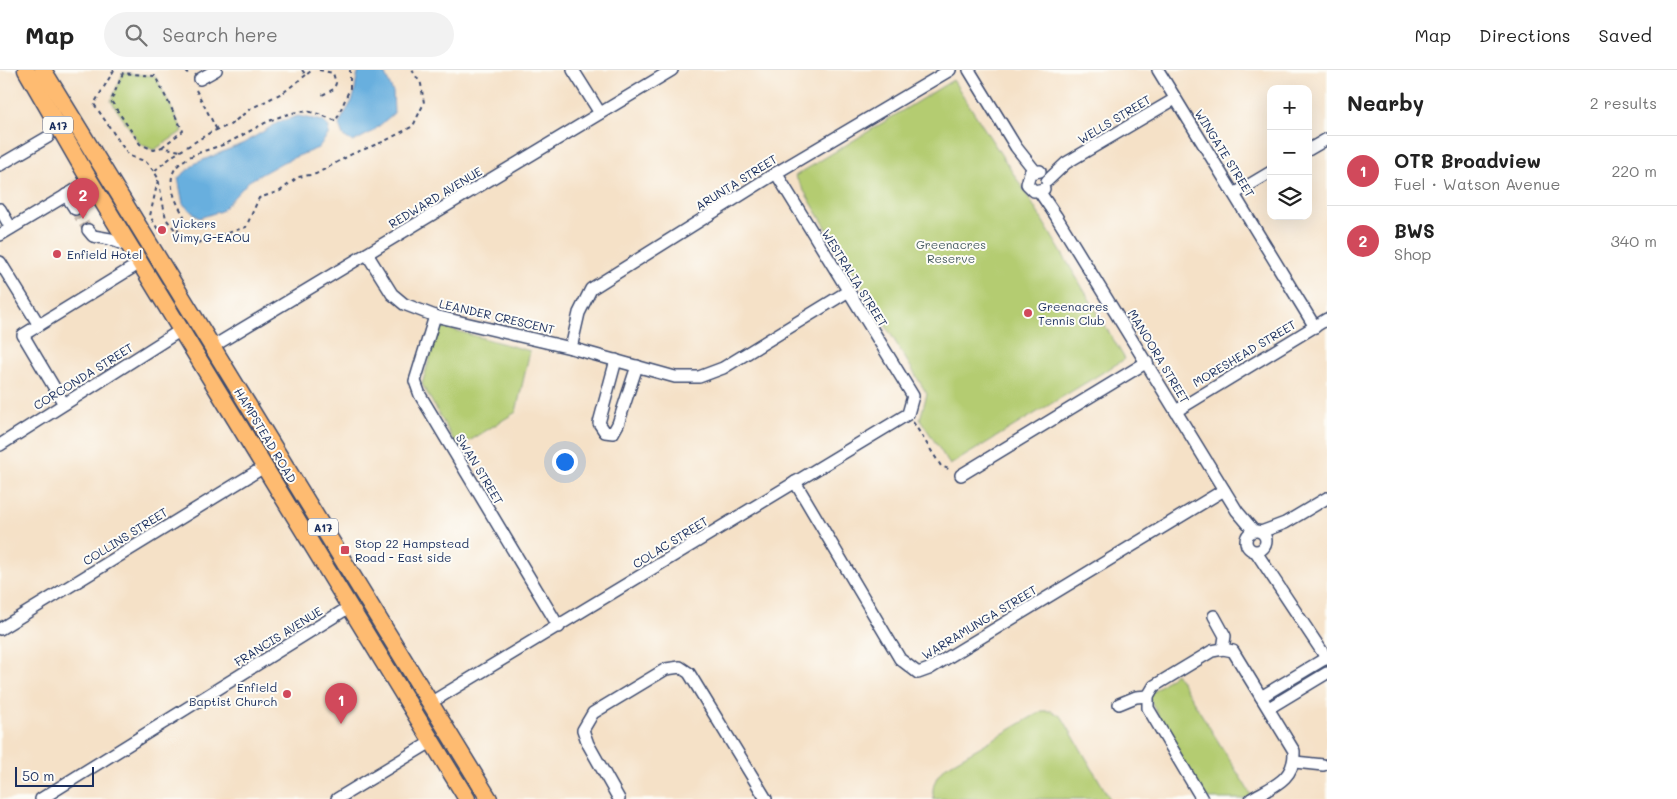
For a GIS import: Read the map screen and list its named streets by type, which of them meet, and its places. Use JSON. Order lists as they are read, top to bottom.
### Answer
{
  "streets": {
    "highway": ["A17", "HAMPSTEAD ROAD"],
    "street": [
      "WELLS STREET",
      "WINGATE STREET",
      "ARUNTA STREET",
      "REDWARD AVENUE",
      "WESTRALIA STREET",
      "LEANDER CRESCENT",
      "MORESHEAD STREET",
      "MANOORA STREET",
      "CORCONDA STREET",
      "SWAN STREET",
      "COLLINS STREET",
      "COLAC STREET",
      "WARRAMUNGA STREET",
      "FRANCIS AVENUE"
    ]
  },
  "crossings": [
    ["WELLS STREET", "WINGATE STREET"],
    ["WELLS STREET", "MANOORA STREET"],
    ["WINGATE STREET", "MORESHEAD STREET"],
    ["ARUNTA STREET", "WESTRALIA STREET"],
    ["ARUNTA STREET", "LEANDER CRESCENT"],
    ["REDWARD AVENUE", "LEANDER CRESCENT"],
    ["REDWARD AVENUE", "HAMPSTEAD ROAD"],
    ["WESTRALIA STREET", "LEANDER CRESCENT"],
    ["WESTRALIA STREET", "COLAC STREET"],
    ["LEANDER CRESCENT", "SWAN STREET"],
    ["MORESHEAD STREET", "MANOORA STREET"],
    ["MANOORA STREET", "WARRAMUNGA STREET"],
    ["CORCONDA STREET", "HAMPSTEAD ROAD"],
    ["HAMPSTEAD ROAD", "COLLINS STREET"],
    ["HAMPSTEAD ROAD", "COLAC STREET"],
    ["HAMPSTEAD ROAD", "FRANCIS AVENUE"],
    ["SWAN STREET", "COLAC STREET"],
    ["COLAC STREET", "WARRAMUNGA STREET"]
  ],
  "parks": ["Greenacres Reserve"],
  "places": {
    "other": [
      "Vickers Vimy G-EAOU",
      "Enfield Hotel",
      "Greenacres Tennis Club",
      "Enfield Baptist Church"
    ],
    "transit": ["Stop 22 Hampstead Road - East side"]
  },
  "scale_bar": "50 m",
  "page": {
    "header": "Map",
    "search": "Search here",
    "nav": ["Map", "Directions", "Saved"],
    "heading": ["Nearby", "2 results"],
    "map_buttons": ["+", "−"],
    "list": [
      {
        "mark": "1",
        "name": "OTR Broadview",
        "note": "Fuel · Watson Avenue",
        "value": "220 m"
      },
      {
        "mark": "2",
        "name": "BWS",
        "note": "Shop",
        "value": "340 m"
      }
    ],
    "pins": ["2", "1"],
    "scale": "50 m"
  }
}
